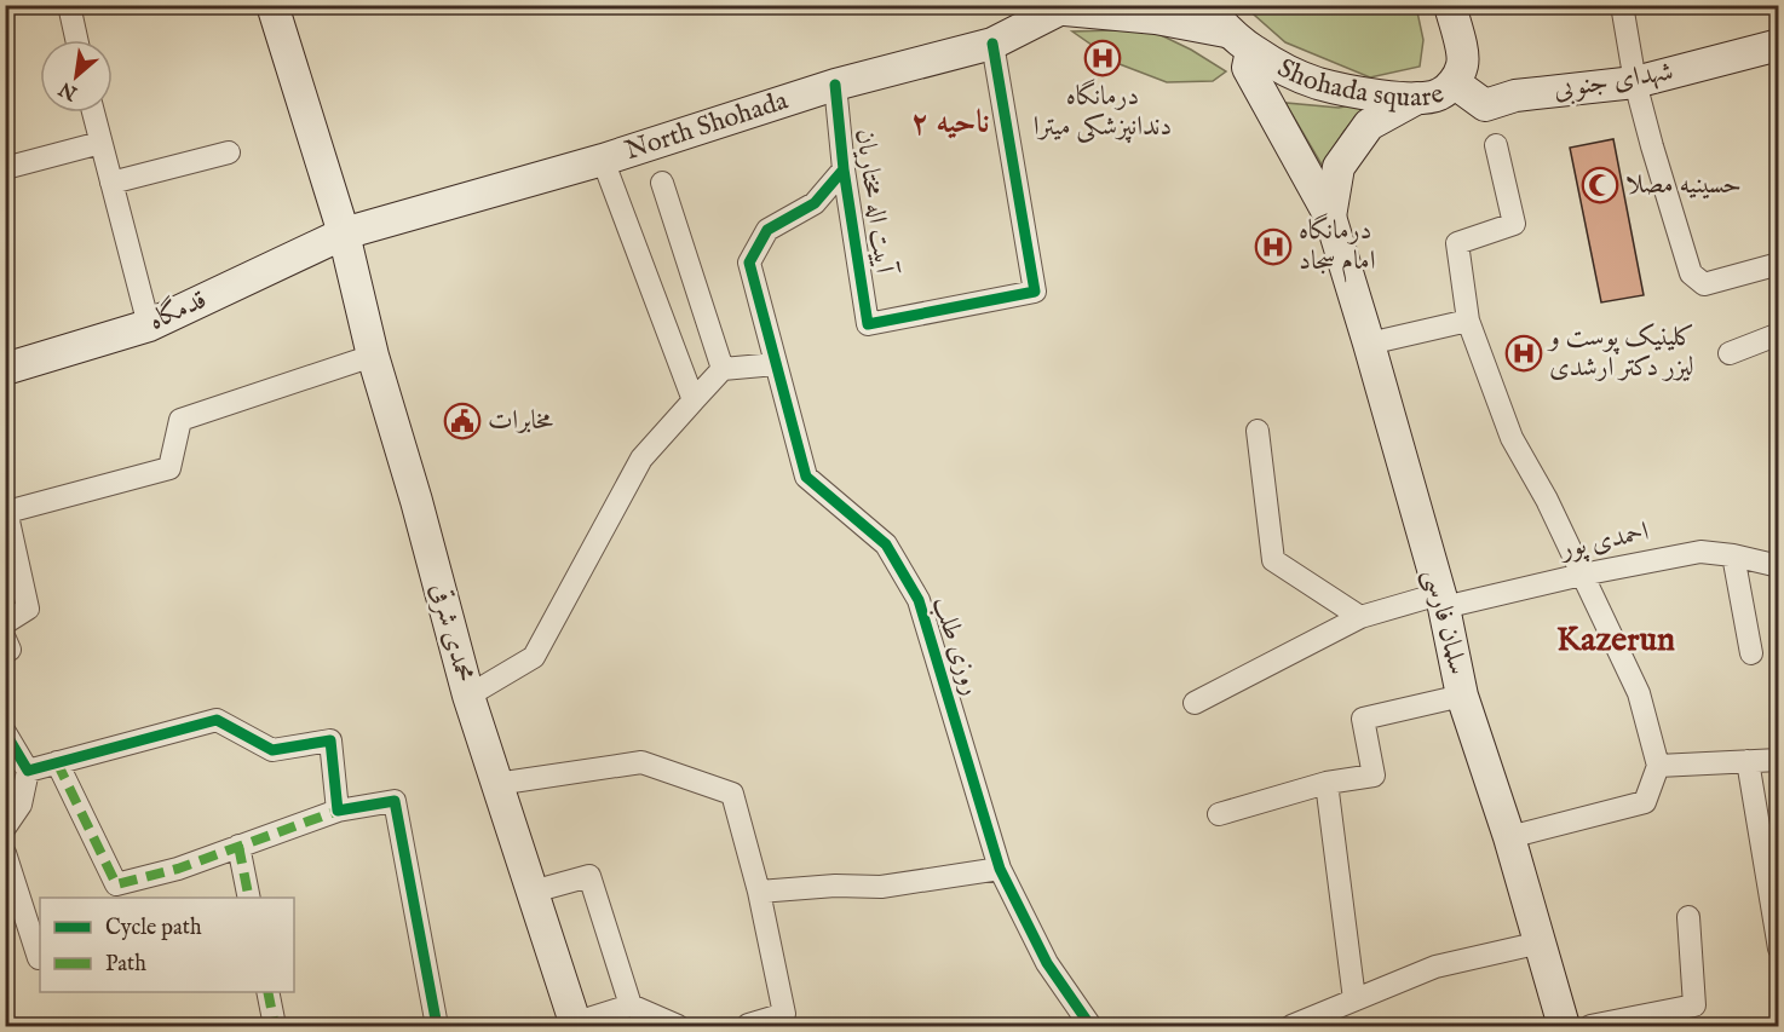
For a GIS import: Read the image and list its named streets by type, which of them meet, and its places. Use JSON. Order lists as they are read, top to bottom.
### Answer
{
  "streets": {
    "main road": [
      "Shohada square",
      "شهدای جنوبی",
      "North Shohada",
      "قدمگاه",
      "سلمان فارسی",
      "محمدی شرقی"
    ],
    "street": ["آییت اله مختاریان", "احمدی پور", "روزی طلب"]
  },
  "crossings": [
    ["Shohada square", "شهدای جنوبی"],
    ["Shohada square", "سلمان فارسی"],
    ["North Shohada", "آییت اله مختاریان"],
    ["North Shohada", "قدمگاه"],
    ["North Shohada", "محمدی شرقی"],
    ["آییت اله مختاریان", "روزی طلب"],
    ["قدمگاه", "محمدی شرقی"],
    ["احمدی پور", "سلمان فارسی"]
  ],
  "districts": ["ناحیه ۲", "Kazerun"],
  "places": {
    "hospital": ["درمانگاه دندانپزشکی میترا", "درمانگاه امام سجاد", "کلینیک پوست و لیزر دکتر ارشدی"],
    "mosque": ["حسینیه مصلا"],
    "public building": ["مخابرات"]
  },
  "legend": ["Cycle path", "Path"],
  "north": "bottom left"
}
